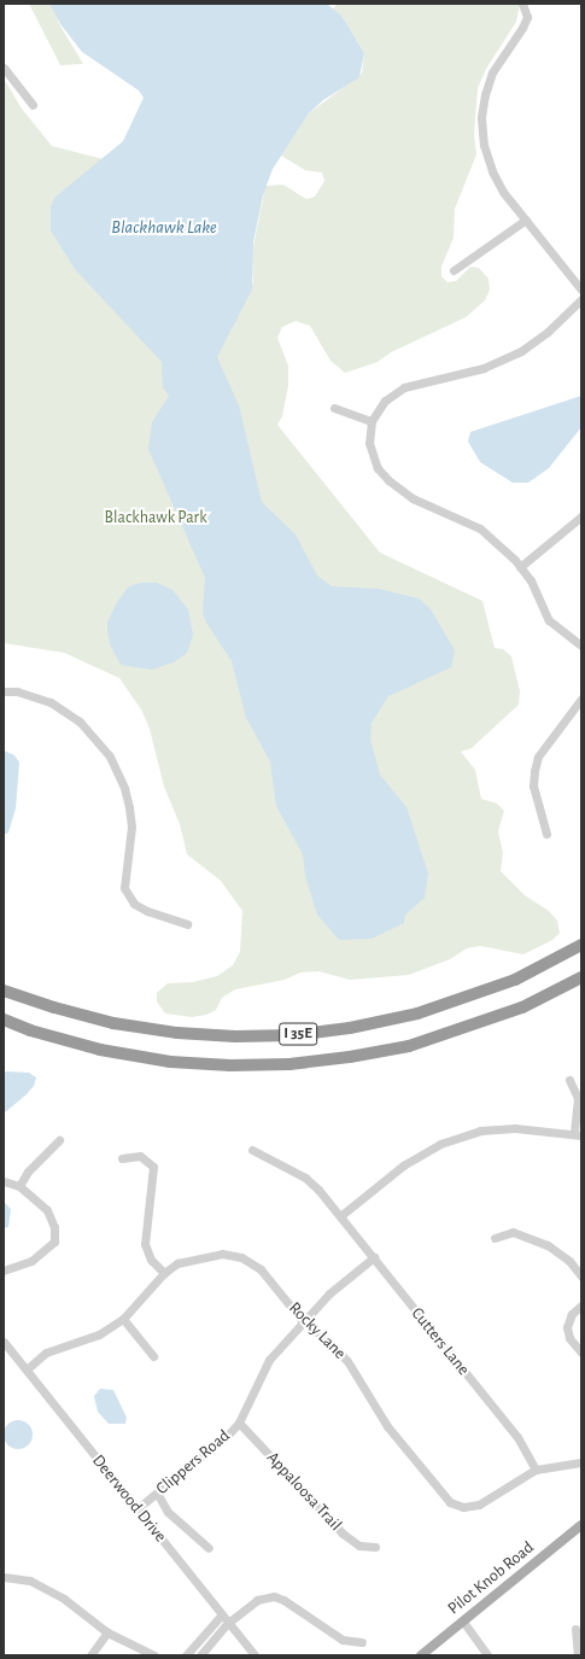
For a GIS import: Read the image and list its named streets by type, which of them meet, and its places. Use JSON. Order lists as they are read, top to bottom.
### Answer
{
  "streets": {
    "highway": ["I 35E"],
    "main road": ["Pilot Knob Road"],
    "street": [
      "Rocky Lane",
      "Cutters Lane",
      "Clippers Road",
      "Appaloosa Trail",
      "Deerwood Drive"
    ]
  },
  "crossings": [
    ["Rocky Lane", "Cutters Lane"],
    ["Rocky Lane", "Clippers Road"],
    ["Rocky Lane", "Deerwood Drive"],
    ["Cutters Lane", "Clippers Road"],
    ["Clippers Road", "Appaloosa Trail"],
    ["Clippers Road", "Deerwood Drive"]
  ],
  "water": ["Blackhawk Lake"],
  "parks": ["Blackhawk Park"]
}
